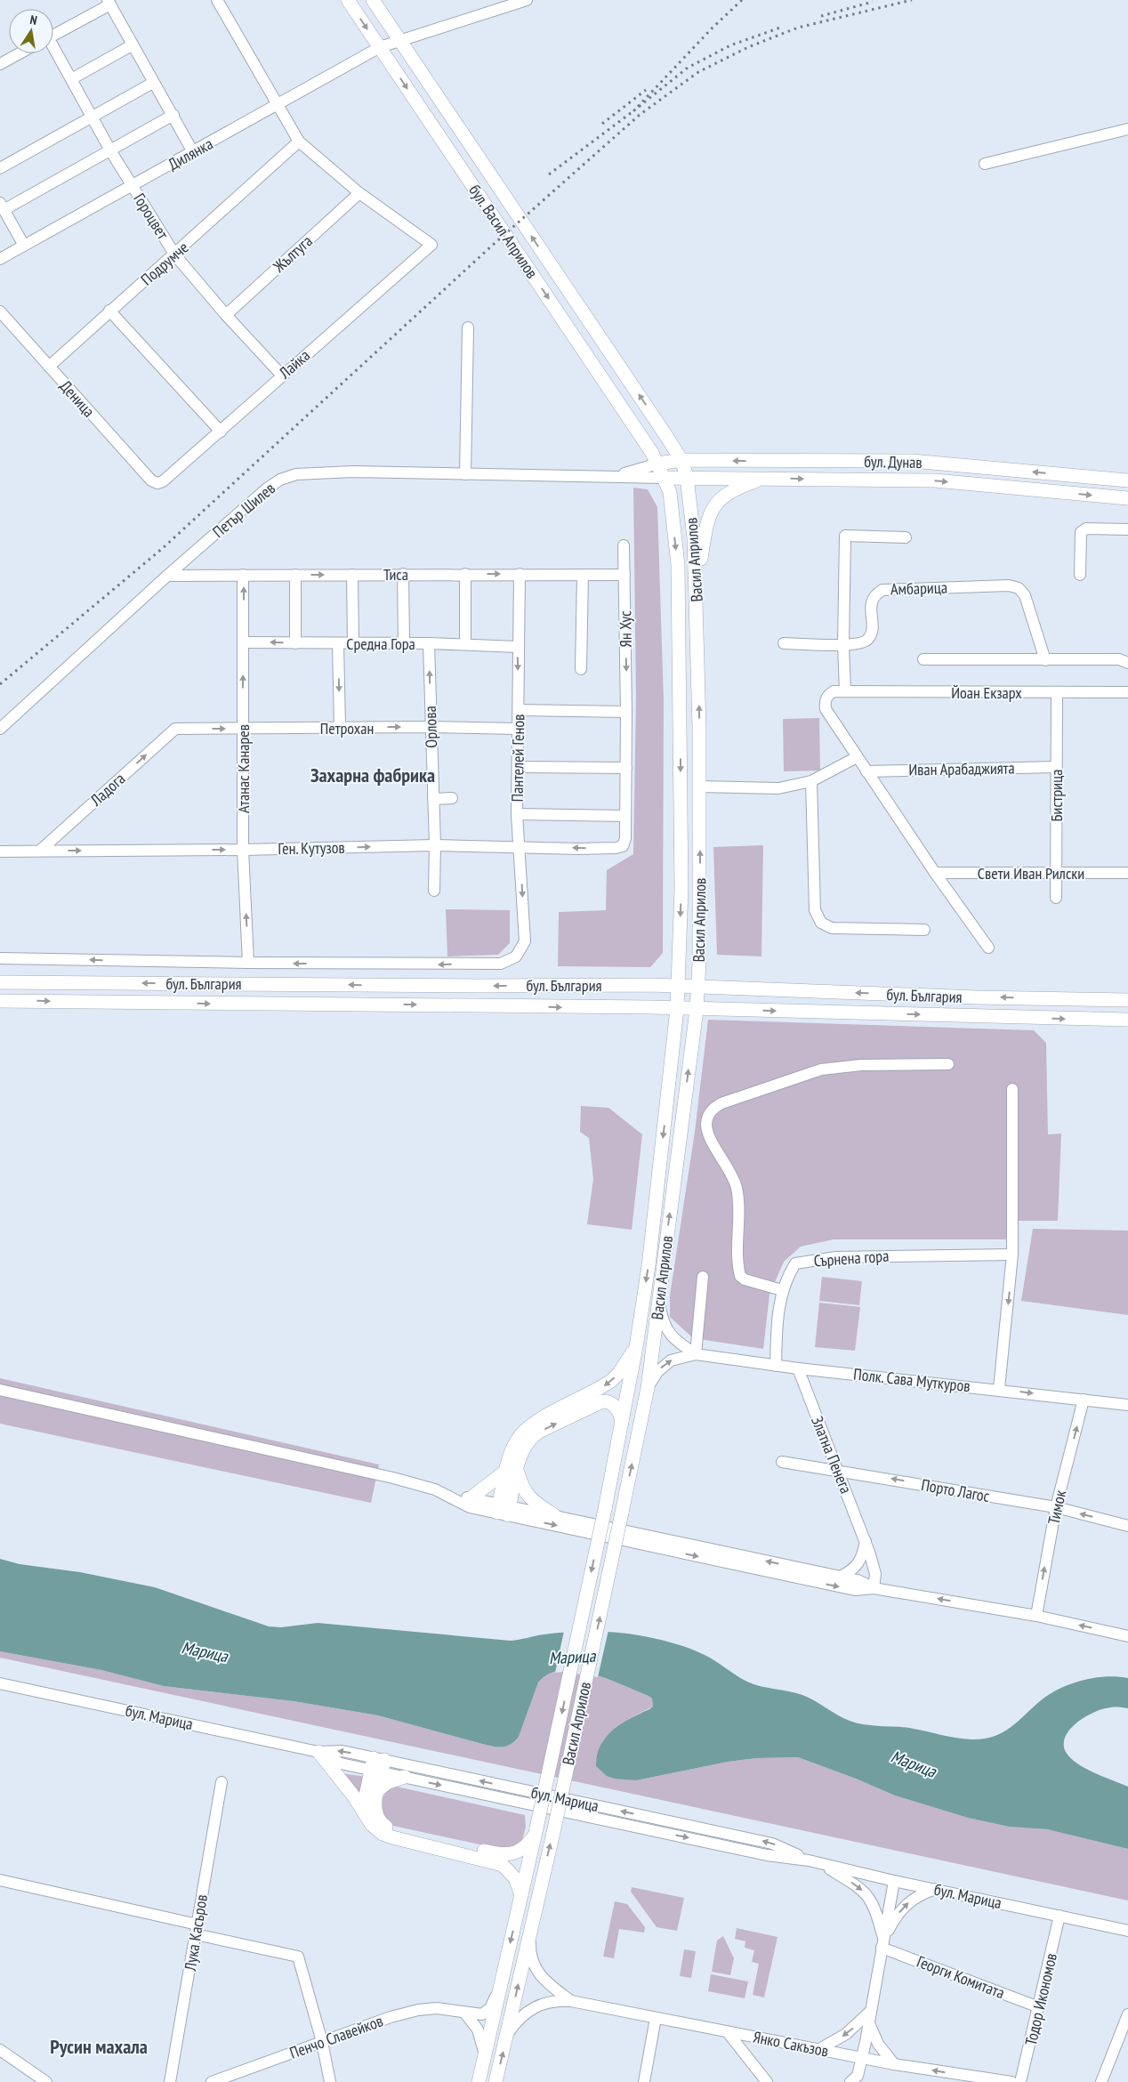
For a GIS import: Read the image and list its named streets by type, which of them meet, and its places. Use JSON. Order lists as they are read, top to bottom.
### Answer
{
  "streets": {
    "main road": [
      "бул. Васил Априлов",
      "бул. Дунав",
      "Васил Априлов",
      "бул. България"
    ],
    "street": [
      "Дилянка",
      "Гороцвет",
      "Жълтуга",
      "Подрумче",
      "Лайка",
      "Деница",
      "Петър Шилев",
      "Тиса",
      "Амбарица",
      "Ян Хус",
      "Средна Гора",
      "Йоан Екзарх",
      "Орлова",
      "Петрохан",
      "Пантелей Генов",
      "Атанас Канарев",
      "Иван Арабаджията",
      "Ладога",
      "Бистрица",
      "Ген. Кутузов",
      "Свети Иван Рилски",
      "Сърнена гора",
      "Полк. Сава Муткуров",
      "Златна Пенега",
      "Порто Лагос",
      "Тимок",
      "бул. Марица",
      "Лука Касъров",
      "Георги Комитата",
      "Тодор Икономов",
      "Пенчо Славейков",
      "Янко Сакъзов"
    ]
  },
  "crossings": [
    ["Дилянка", "Гороцвет"],
    ["Дилянка", "бул. Васил Априлов"],
    ["Гороцвет", "Жълтуга"],
    ["Гороцвет", "Подрумче"],
    ["Гороцвет", "Лайка"],
    ["бул. Васил Априлов", "бул. Дунав"],
    ["бул. Васил Априлов", "Петър Шилев"],
    ["бул. Васил Априлов", "Васил Априлов"],
    ["Жълтуга", "Лайка"],
    ["Подрумче", "Деница"],
    ["Лайка", "Деница"],
    ["бул. Дунав", "Петър Шилев"],
    ["бул. Дунав", "Васил Априлов"],
    ["Петър Шилев", "Васил Априлов"],
    ["Петър Шилев", "Тиса"],
    ["Васил Априлов", "бул. България"],
    ["Васил Априлов", "Пенчо Славейков"],
    ["Васил Априлов", "Янко Сакъзов"],
    ["Тиса", "Ян Хус"],
    ["Тиса", "Пантелей Генов"],
    ["Тиса", "Атанас Канарев"],
    ["Ян Хус", "Ген. Кутузов"],
    ["Средна Гора", "Орлова"],
    ["Средна Гора", "Пантелей Генов"],
    ["Средна Гора", "Атанас Канарев"],
    ["Йоан Екзарх", "Бистрица"],
    ["Орлова", "Петрохан"],
    ["Орлова", "Ген. Кутузов"],
    ["Петрохан", "Пантелей Генов"],
    ["Петрохан", "Атанас Канарев"],
    ["Петрохан", "Ладога"],
    ["Пантелей Генов", "Ген. Кутузов"],
    ["Пантелей Генов", "бул. България"],
    ["Атанас Канарев", "Ген. Кутузов"],
    ["Атанас Канарев", "бул. България"],
    ["Иван Арабаджията", "Бистрица"],
    ["Ладога", "Ген. Кутузов"],
    ["Бистрица", "Свети Иван Рилски"],
    ["Сърнена гора", "Полк. Сава Муткуров"],
    ["Полк. Сава Муткуров", "Златна Пенега"],
    ["Полк. Сава Муткуров", "Тимок"],
    ["Златна Пенега", "Порто Лагос"],
    ["Порто Лагос", "Тимок"],
    ["бул. Марица", "Тодор Икономов"],
    ["Георги Комитата", "Тодор Икономов"]
  ],
  "one_way": [
    "Петрохан",
    "Пантелей Генов",
    "Ладога",
    "Порто Лагос",
    "Тимок"
  ],
  "districts": ["Захарна фабрика", "Русин махала"],
  "water": ["Марица"],
  "north": "top"
}
